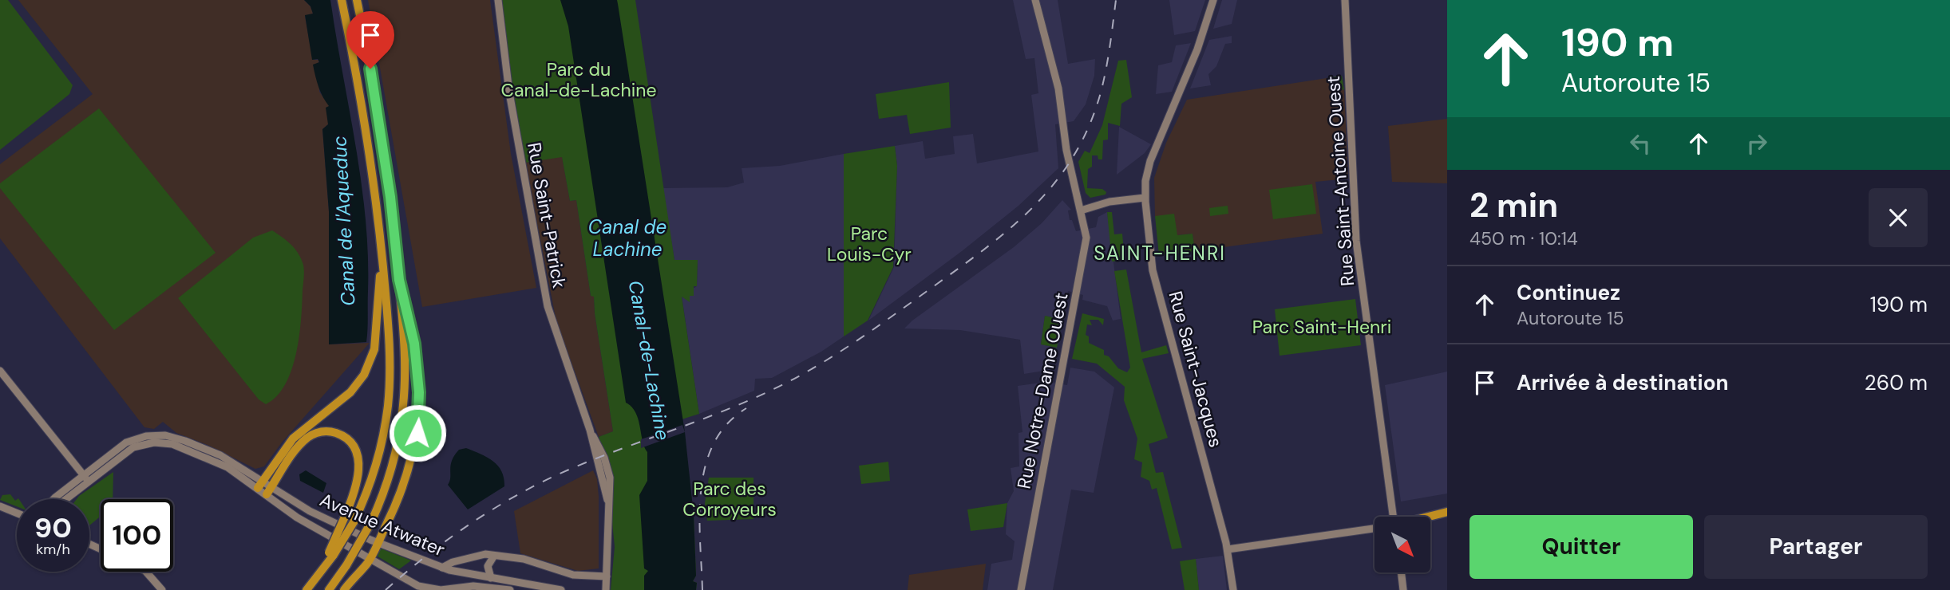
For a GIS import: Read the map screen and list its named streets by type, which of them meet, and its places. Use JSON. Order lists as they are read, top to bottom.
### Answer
{
  "streets": {
    "main road": [
      "Rue Saint-Antoine Ouest",
      "Rue Saint-Patrick",
      "Rue Saint-Jacques",
      "Rue Notre-Dame Ouest",
      "Avenue Atwater"
    ]
  },
  "districts": ["SAINT-HENRI"],
  "water": ["Canal de l'Aqueduc", "Canal de Lachine", "Canal-de-Lachine"],
  "parks": [
    "Parc du Canal-de-Lachine",
    "Parc Louis-Cyr",
    "Parc Saint-Henri",
    "Parc des Corroyeurs"
  ],
  "north": "bottom right",
  "page": {
    "turn": ["190 m", "Autoroute 15"],
    "heading": ["2 min", "450 m · 10:14"],
    "list": [
      {
        "name": "Continuez",
        "note": "Autoroute 15",
        "value": "190 m"
      },
      {
        "name": "Arrivée à destination",
        "value": "260 m"
      }
    ],
    "speed": "90 km/h",
    "limit": "100",
    "buttons": ["Quitter", "Partager"]
  }
}
